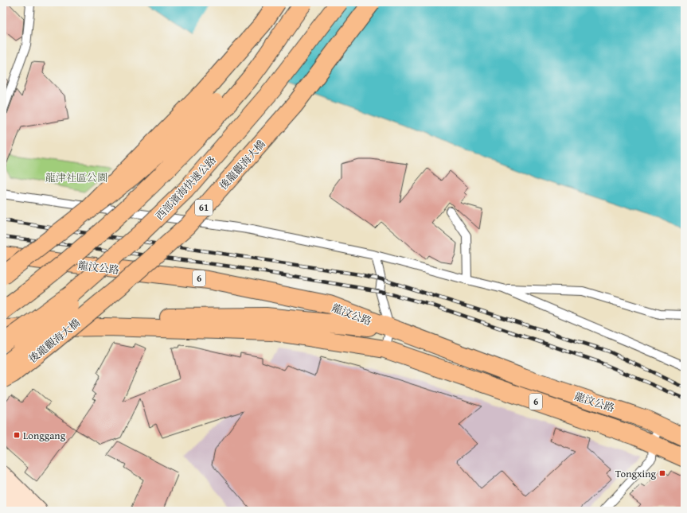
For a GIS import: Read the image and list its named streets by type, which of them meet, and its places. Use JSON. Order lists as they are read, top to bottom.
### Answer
{
  "streets": {
    "main road": [
      "後龍觀海大橋",
      "西部濱海快速公路",
      "61",
      "龍汶公路",
      "6"
    ]
  },
  "parks": ["龍津社區公園"],
  "places": {
    "transit": ["Longgang", "Tongxing"]
  }
}
